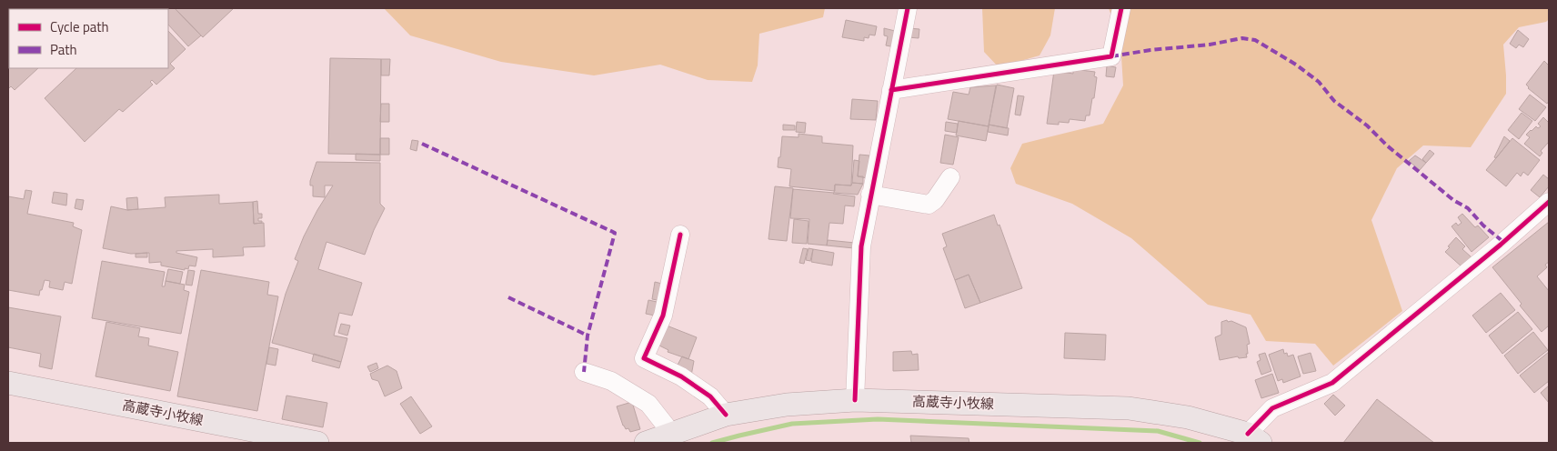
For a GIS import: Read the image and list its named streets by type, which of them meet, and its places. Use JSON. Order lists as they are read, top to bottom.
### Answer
{
  "streets": {
    "main road": ["高蔵寺小牧線"]
  },
  "legend": ["Cycle path", "Path"]
}
